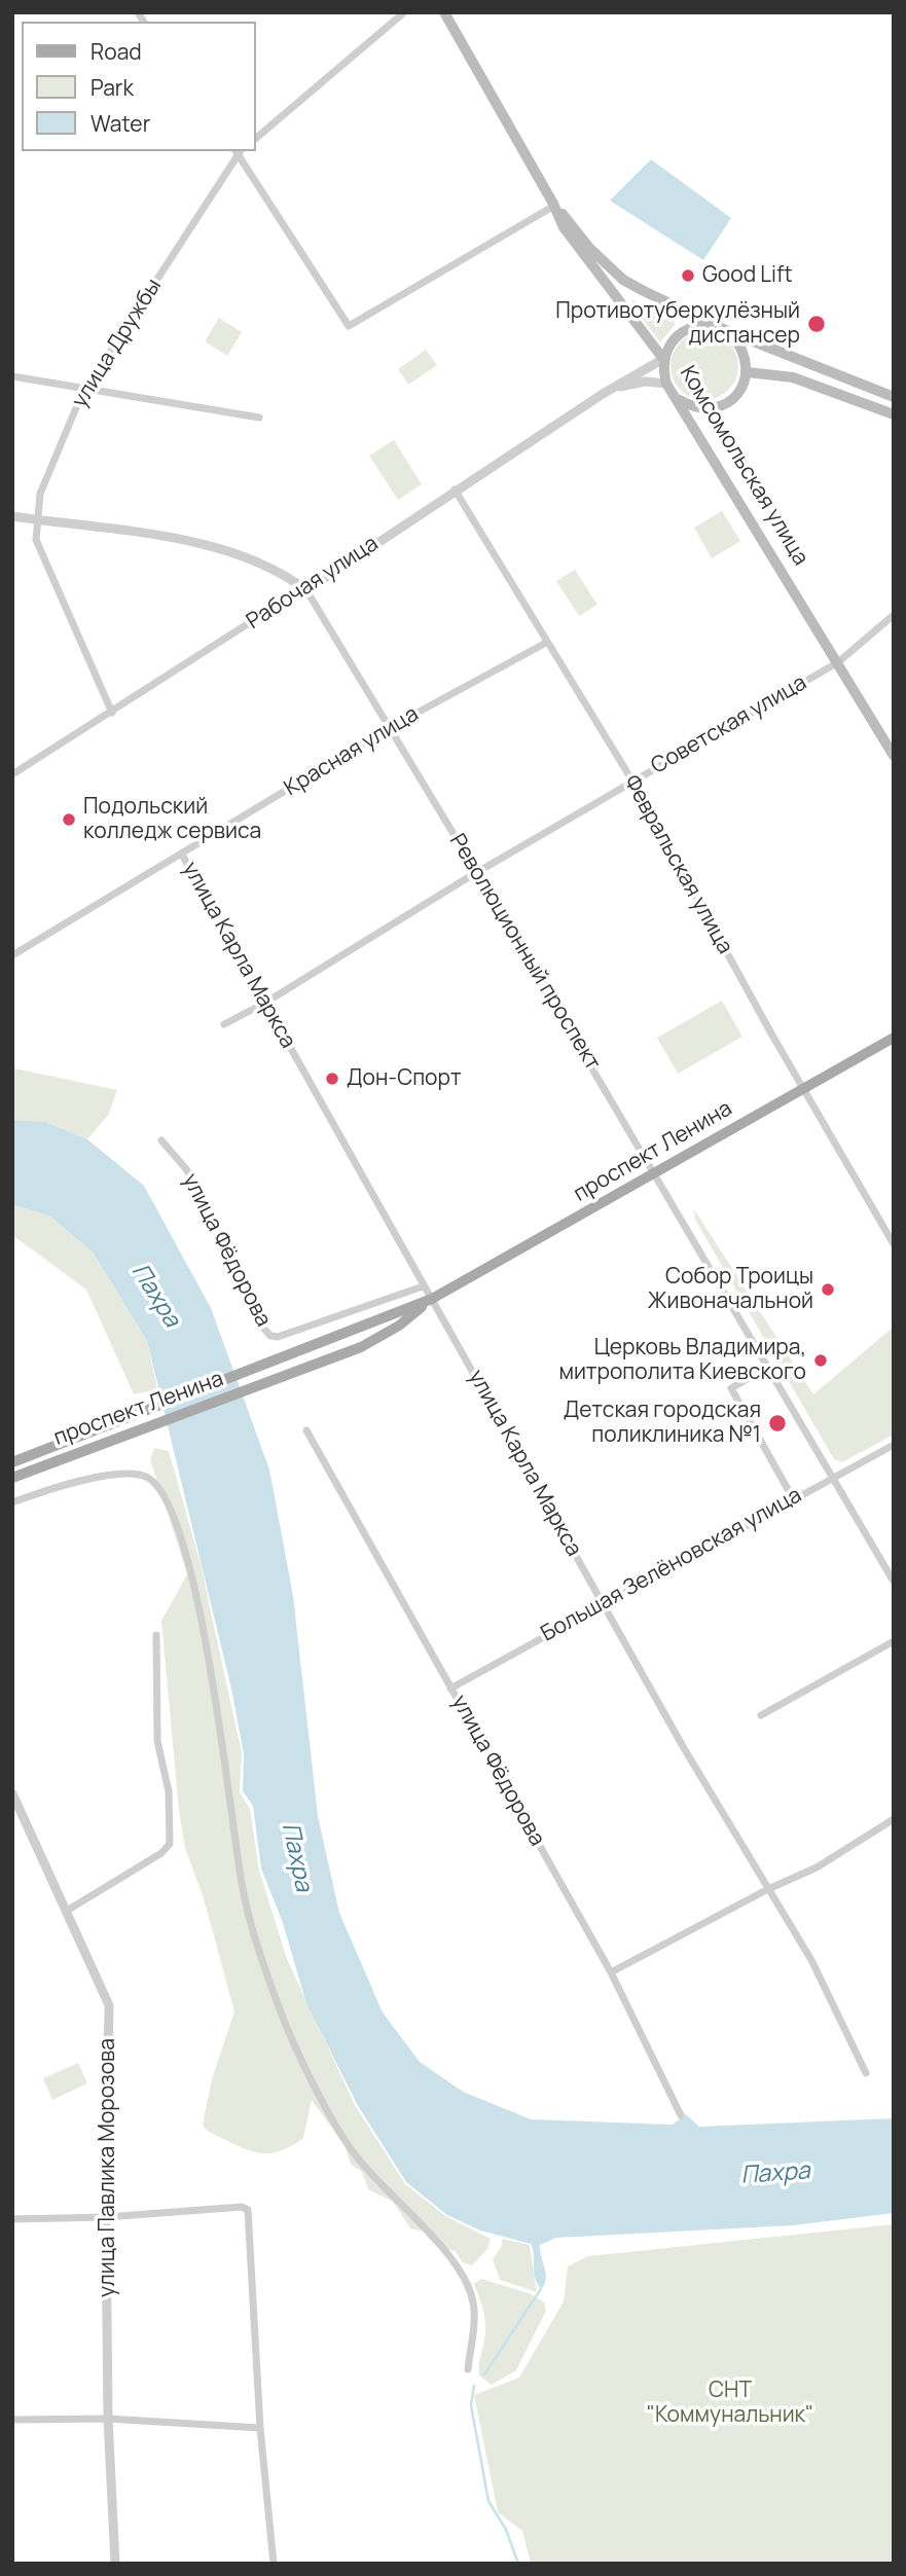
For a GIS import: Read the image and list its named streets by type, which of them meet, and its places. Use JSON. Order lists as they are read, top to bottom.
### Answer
{
  "streets": {
    "main road": ["Комсомольская улица", "проспект Ленина"],
    "street": [
      "улица Дружбы",
      "Рабочая улица",
      "Советская улица",
      "Красная улица",
      "Февральская улица",
      "Революционный проспект",
      "улица Карла Маркса",
      "улица Фёдорова",
      "Большая Зелёновская улица",
      "улица Павлика Морозова"
    ]
  },
  "crossings": [
    ["улица Дружбы", "Рабочая улица"],
    ["улица Дружбы", "Революционный проспект"],
    ["Комсомольская улица", "Рабочая улица"],
    ["Комсомольская улица", "Советская улица"],
    ["Рабочая улица", "Февральская улица"],
    ["Рабочая улица", "Революционный проспект"],
    ["Советская улица", "Февральская улица"],
    ["Советская улица", "Революционный проспект"],
    ["Советская улица", "улица Карла Маркса"],
    ["Красная улица", "Февральская улица"],
    ["Красная улица", "Революционный проспект"],
    ["Красная улица", "улица Карла Маркса"],
    ["Февральская улица", "проспект Ленина"],
    ["Революционный проспект", "проспект Ленина"],
    ["Революционный проспект", "Большая Зелёновская улица"],
    ["улица Карла Маркса", "проспект Ленина"],
    ["улица Карла Маркса", "улица Фёдорова"],
    ["улица Карла Маркса", "Большая Зелёновская улица"],
    ["улица Фёдорова", "Большая Зелёновская улица"]
  ],
  "water": ["Пахра"],
  "parks": ["СНТ \"Коммунальник\""],
  "places": [
    "Good Lift",
    "Противотуберкулёзный диспансер",
    "Подольский колледж сервиса",
    "Дон-Спорт",
    "Собор Троицы Живоначальной",
    "Церковь Владимира, митрополита Киевского",
    "Детская городская поликлиника №1"
  ],
  "legend": ["Road", "Park", "Water"]
}
